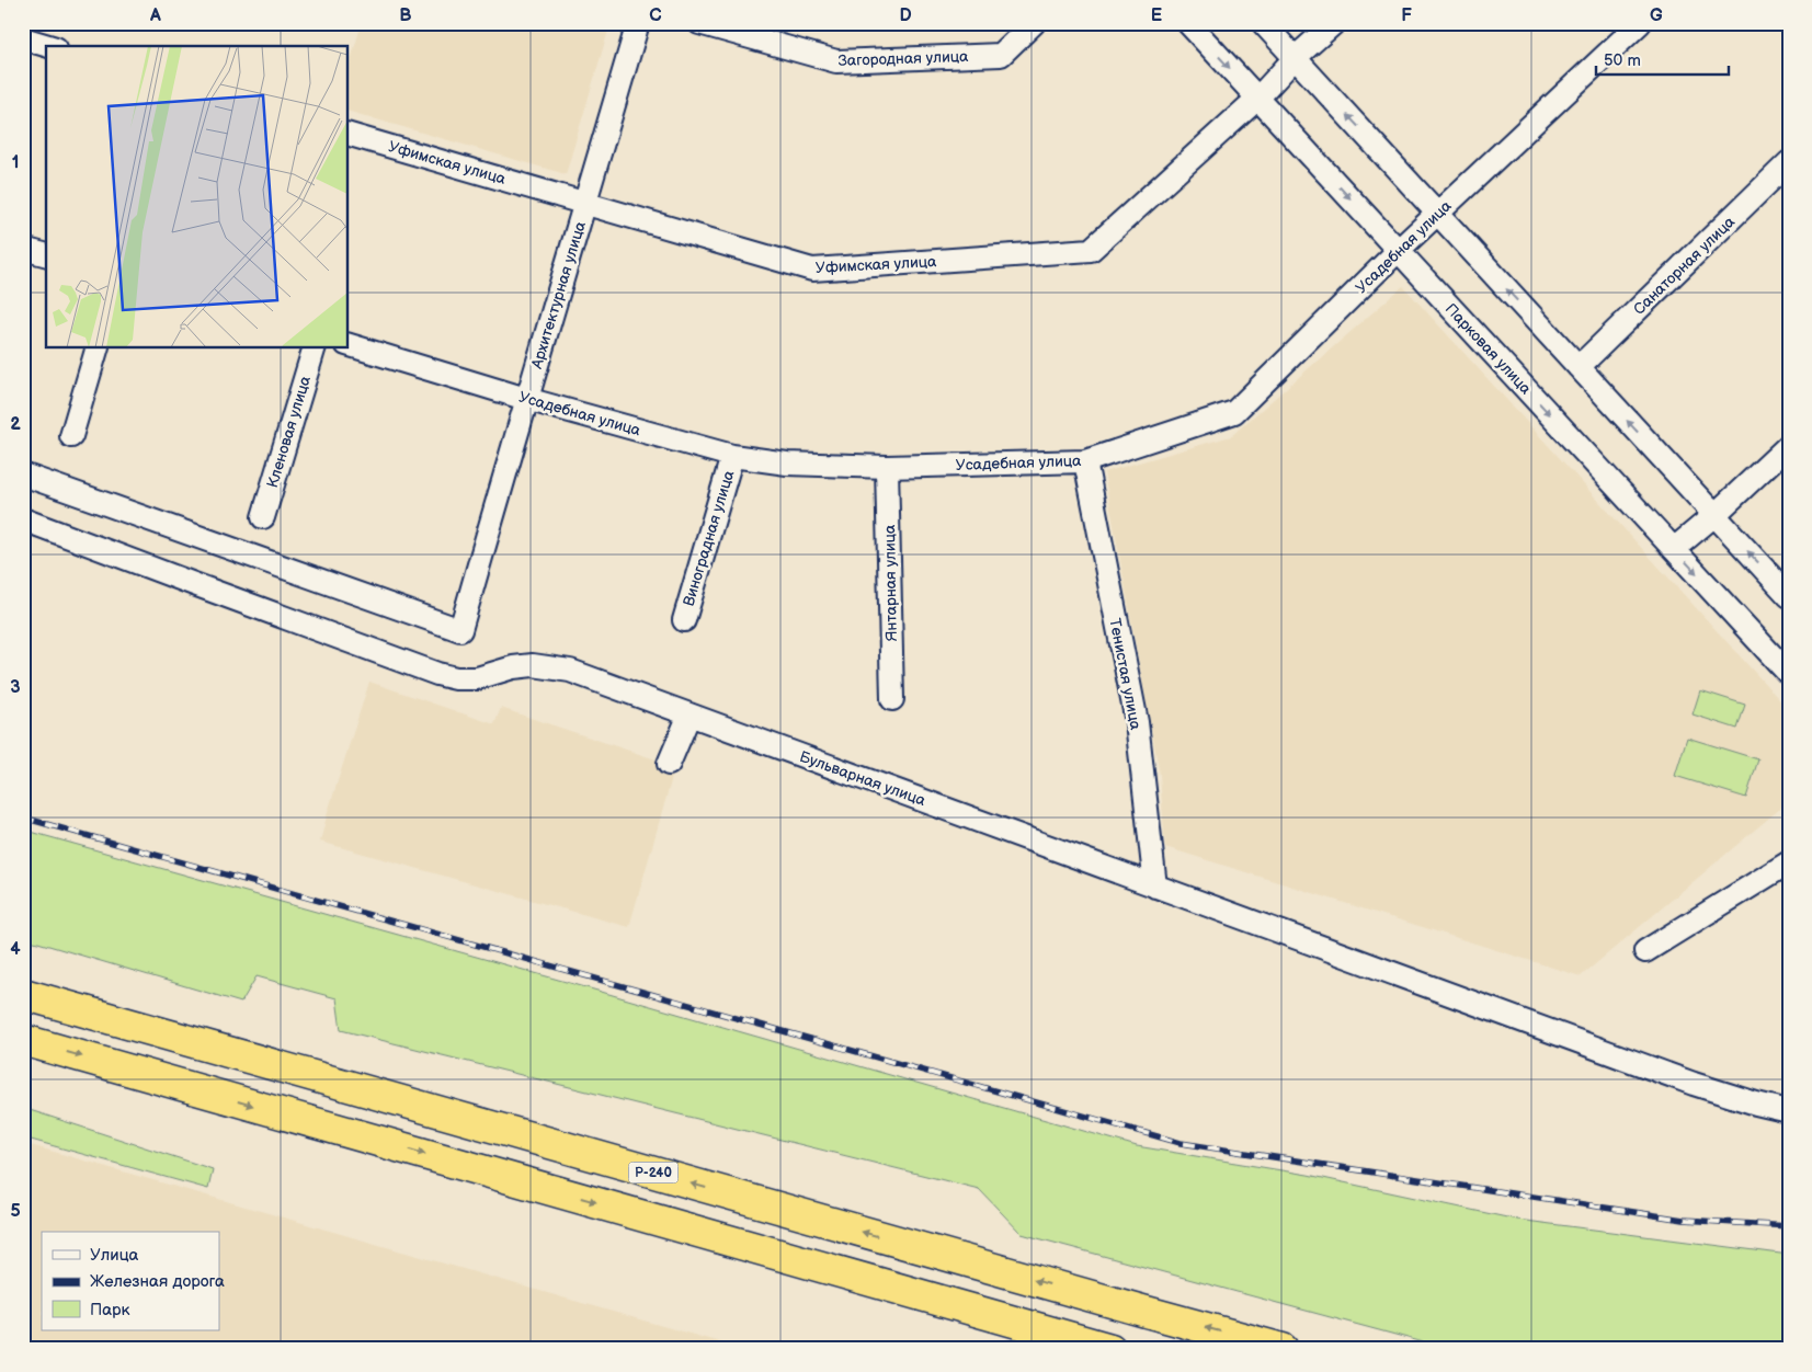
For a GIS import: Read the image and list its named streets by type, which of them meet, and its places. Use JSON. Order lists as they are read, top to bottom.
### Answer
{
  "streets": {
    "highway": ["Р-240"],
    "street": [
      "Загородная улица",
      "Уфимская улица",
      "Усадебная улица",
      "Санаторная улица",
      "Архитектурная улица",
      "Парковая улица",
      "Кленовая улица",
      "Виноградная улица",
      "Янтарная улица",
      "Тенистая улица",
      "Бульварная улица"
    ]
  },
  "crossings": [
    ["Уфимская улица", "Архитектурная улица"],
    ["Уфимская улица", "Парковая улица"],
    ["Усадебная улица", "Архитектурная улица"],
    ["Усадебная улица", "Парковая улица"],
    ["Усадебная улица", "Виноградная улица"],
    ["Усадебная улица", "Янтарная улица"],
    ["Усадебная улица", "Тенистая улица"],
    ["Тенистая улица", "Бульварная улица"]
  ],
  "legend": ["Улица", "Железная дорога", "Парк"],
  "scale_bar": "50 m",
  "grid": {
    "columns": [
      "A",
      "B",
      "C",
      "D",
      "E",
      "F",
      "G"
    ],
    "rows": [
      "1",
      "2",
      "3",
      "4",
      "5"
    ]
  }
}
